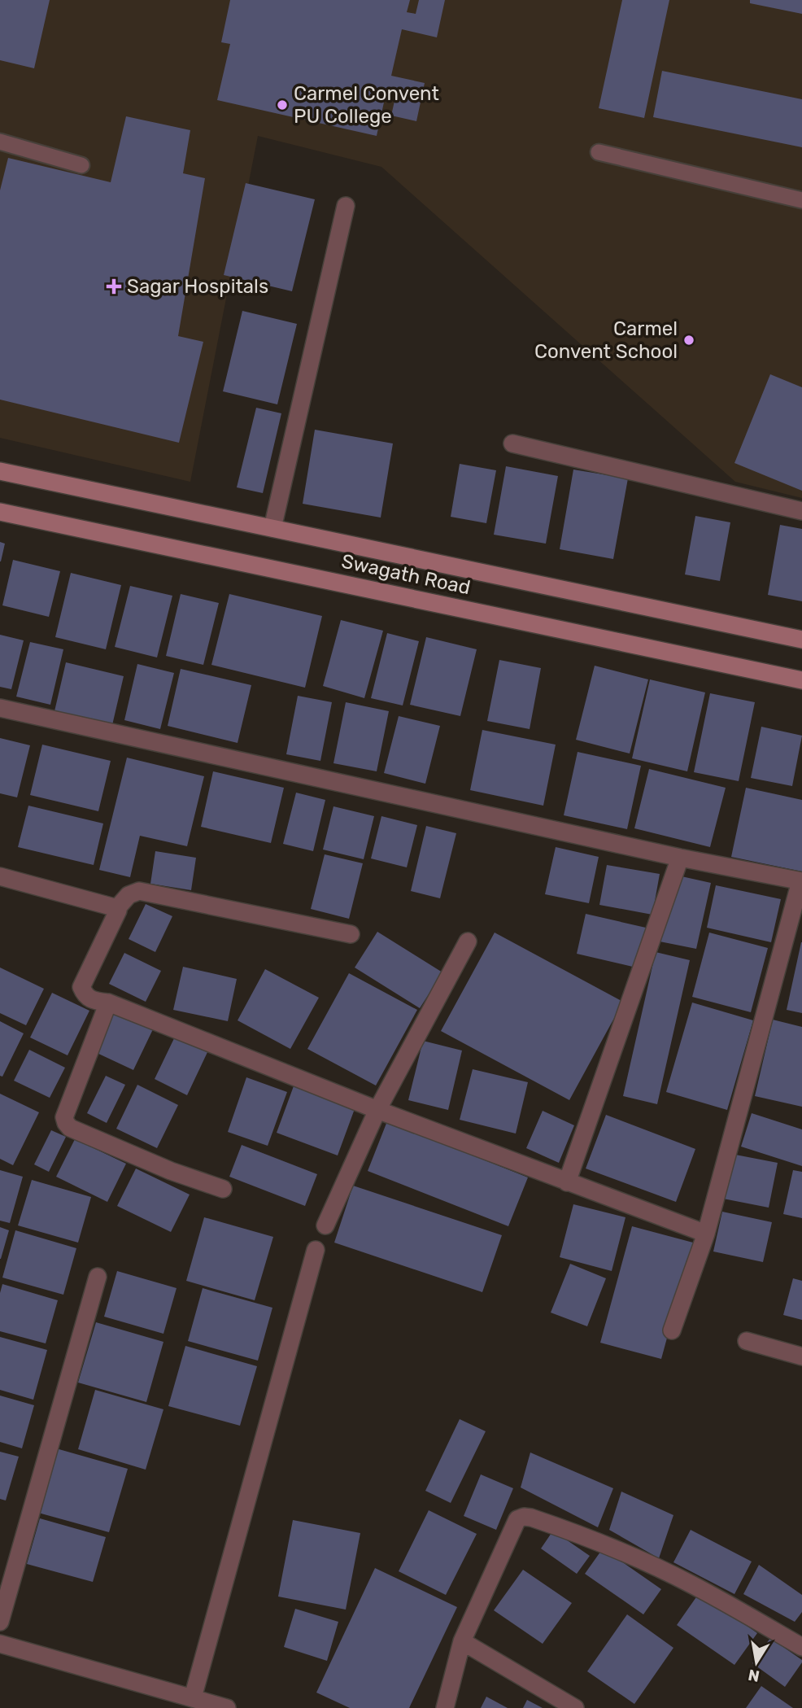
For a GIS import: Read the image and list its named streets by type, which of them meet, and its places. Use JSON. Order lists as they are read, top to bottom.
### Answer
{
  "streets": {
    "main road": ["Swagath Road"]
  },
  "places": {
    "other": ["Carmel Convent PU College", "Carmel Convent School"],
    "health": ["Sagar Hospitals"]
  },
  "north": "bottom"
}
